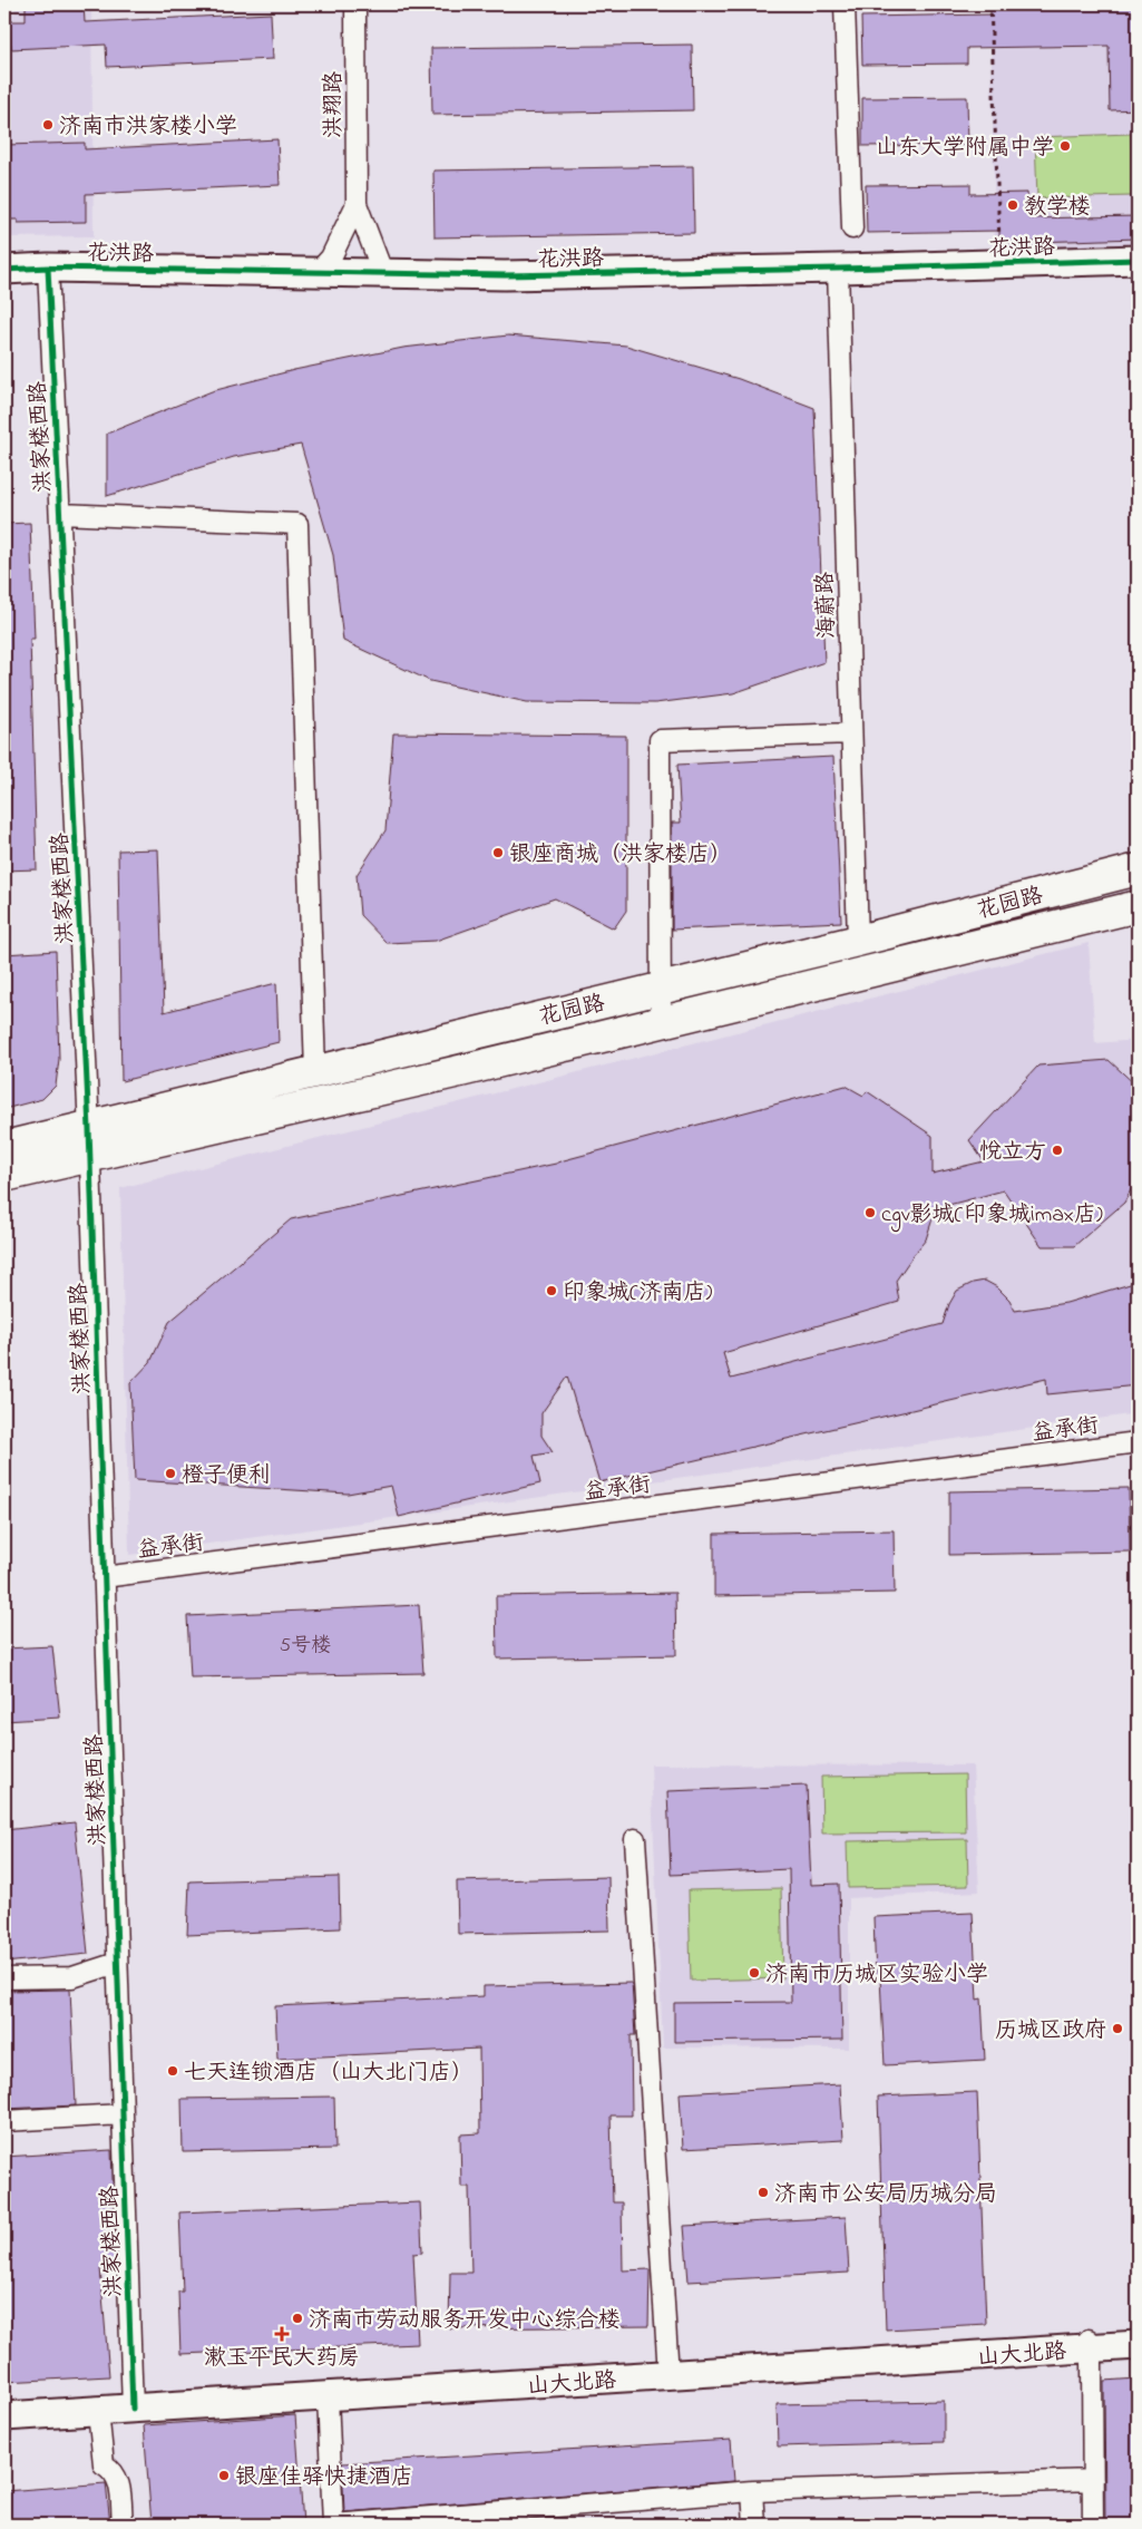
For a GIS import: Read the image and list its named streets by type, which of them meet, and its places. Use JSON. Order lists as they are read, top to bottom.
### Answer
{
  "streets": {
    "main road": ["花洪路", "花园路", "山大北路"],
    "street": [
      "洪翔路",
      "洪家楼西路",
      "海蔚路",
      "益承街"
    ]
  },
  "crossings": [
    ["洪翔路", "花洪路"],
    ["花洪路", "洪家楼西路"],
    ["花洪路", "海蔚路"],
    ["洪家楼西路", "花园路"],
    ["洪家楼西路", "益承街"],
    ["洪家楼西路", "山大北路"],
    ["海蔚路", "花园路"]
  ],
  "places": {
    "other": [
      "济南市洪家楼小学",
      "山东大学附属中学",
      "教学楼",
      "银座商城（洪家楼店）",
      "悦立方",
      "cgv影城(印象城imax店)",
      "印象城(济南店)",
      "橙子便利",
      "济南市历城区实验小学",
      "历城区政府",
      "七天连锁酒店（山大北门店）",
      "济南市公安局历城分局",
      "济南市劳动服务开发中心综合楼",
      "银座佳驿快捷酒店"
    ],
    "health": ["漱玉平民大药房"]
  },
  "house_numbers": ["5号楼"]
}
